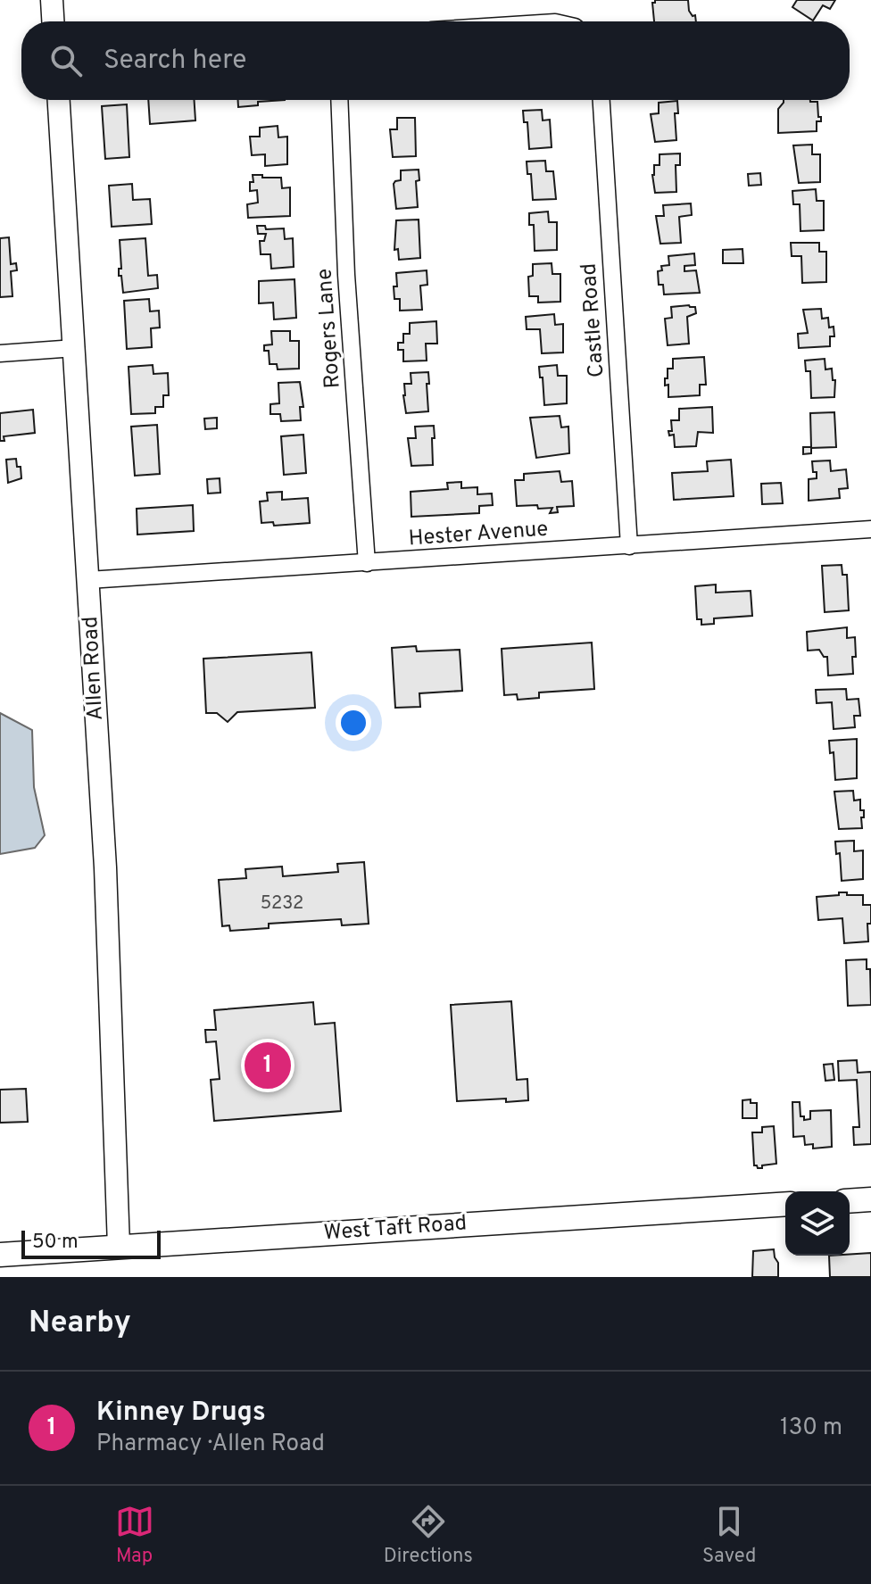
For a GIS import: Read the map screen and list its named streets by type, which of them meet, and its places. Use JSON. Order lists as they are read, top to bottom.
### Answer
{
  "streets": {
    "main road": ["West Taft Road"],
    "street": [
      "Castle Road",
      "Rogers Lane",
      "Hester Avenue",
      "Allen Road"
    ]
  },
  "crossings": [
    ["Castle Road", "Hester Avenue"],
    ["Rogers Lane", "Hester Avenue"],
    ["Hester Avenue", "Allen Road"],
    ["Allen Road", "West Taft Road"]
  ],
  "house_numbers": ["5232"],
  "scale_bar": "50 m",
  "page": {
    "search": "Search here",
    "pins": "1",
    "scale": "50 m",
    "heading": "Nearby",
    "list": [
      {
        "mark": "1",
        "name": "Kinney Drugs",
        "note": "Pharmacy · Allen Road",
        "value": "130 m"
      }
    ],
    "nav": ["Map", "Directions", "Saved"]
  }
}
